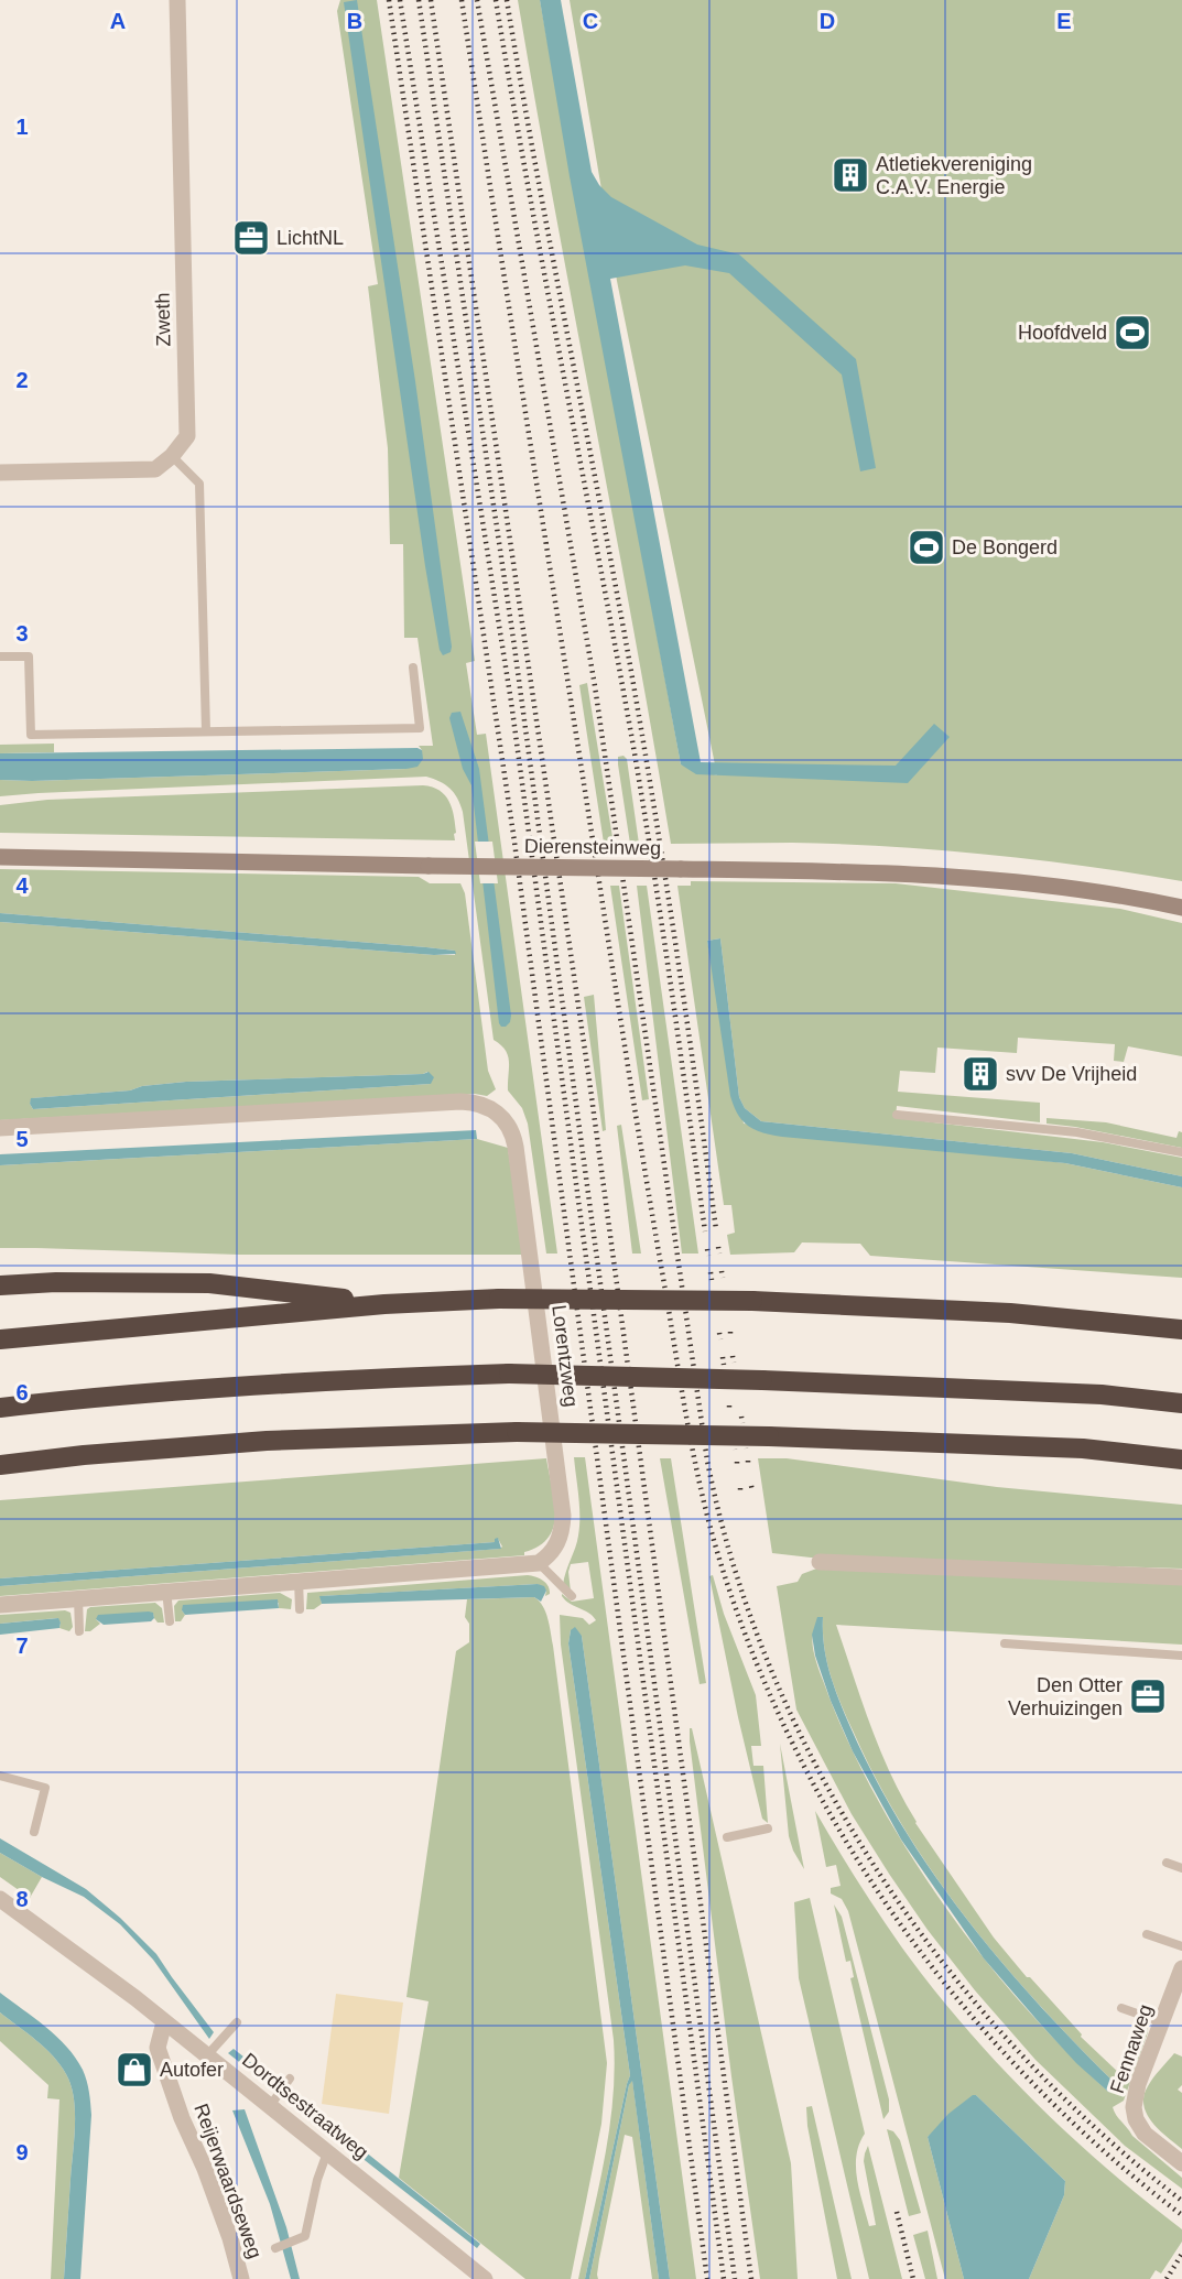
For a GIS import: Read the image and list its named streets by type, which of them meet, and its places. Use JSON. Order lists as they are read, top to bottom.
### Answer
{
  "streets": {
    "main road": ["Dierensteinweg"],
    "street": [
      "Zweth",
      "Lorentzweg",
      "Fennaweg",
      "Dordtsestraatweg",
      "Reijerwaardseweg"
    ]
  },
  "crossings": [
    ["Dordtsestraatweg", "Reijerwaardseweg"]
  ],
  "places": {
    "building": ["Atletiekvereniging C.A.V. Energie", "svv De Vrijheid"],
    "office": ["LichtNL", "Den Otter Verhuizingen"],
    "sports": ["Hoofdveld", "De Bongerd"],
    "shop": ["Autofer"]
  },
  "grid": {
    "columns": [
      "A",
      "B",
      "C",
      "D",
      "E"
    ],
    "rows": [
      "1",
      "2",
      "3",
      "4",
      "5",
      "6",
      "7",
      "8",
      "9"
    ]
  }
}
